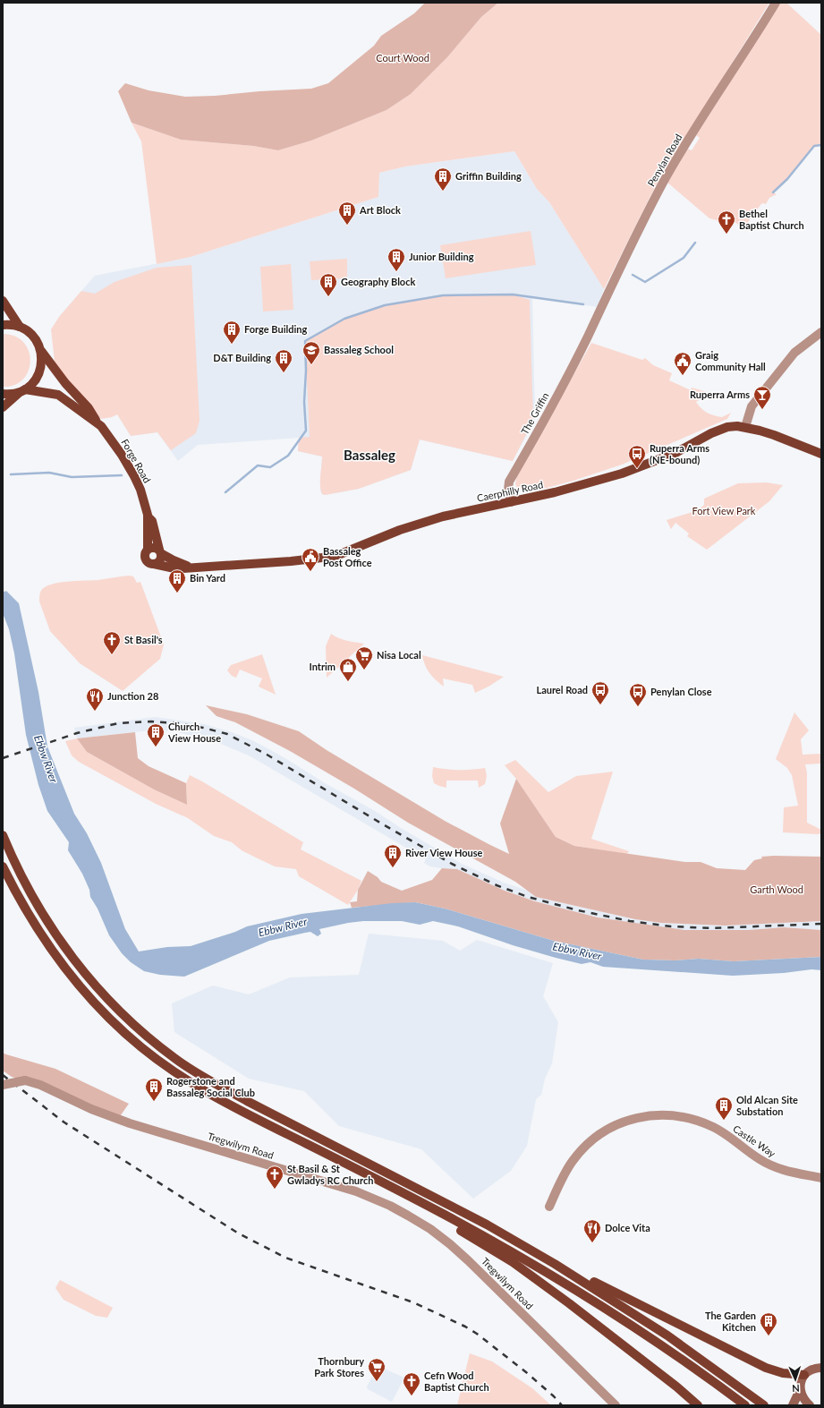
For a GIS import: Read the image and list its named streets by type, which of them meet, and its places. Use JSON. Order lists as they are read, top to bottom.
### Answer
{
  "streets": {
    "main road": ["Forge Road", "Caerphilly Road"],
    "street": [
      "Penylan Road",
      "The Griffin",
      "Castle Way",
      "Tregwilym Road"
    ]
  },
  "crossings": [
    ["Penylan Road", "The Griffin"],
    ["The Griffin", "Caerphilly Road"],
    ["Forge Road", "Caerphilly Road"]
  ],
  "districts": ["Bassaleg"],
  "water": ["Ebbw River"],
  "parks": ["Court Wood", "Fort View Park", "Garth Wood"],
  "places": {
    "building": [
      "Griffin Building",
      "Art Block",
      "Junior Building",
      "Geography Block",
      "Forge Building",
      "D&T Building",
      "Bin Yard",
      "Church View House",
      "River View House",
      "Rogerstone and Bassaleg Social Club",
      "Old Alcan Site Substation",
      "The Garden Kitchen"
    ],
    "church": [
      "Bethel Baptist Church",
      "St Basil's",
      "St Basil & St Gwladys RC Church",
      "Cefn Wood Baptist Church"
    ],
    "school or university": ["Bassaleg School"],
    "public building": ["Graig Community Hall", "Bassaleg Post Office"],
    "bar": ["Ruperra Arms"],
    "bus stop": ["Ruperra Arms (NE-bound)", "Laurel Road", "Penylan Close"],
    "supermarket": ["Nisa Local", "Thornbury Park Stores"],
    "shop": ["Intrim"],
    "restaurant": ["Junction 28", "Dolce Vita"]
  },
  "north": "bottom"
}
